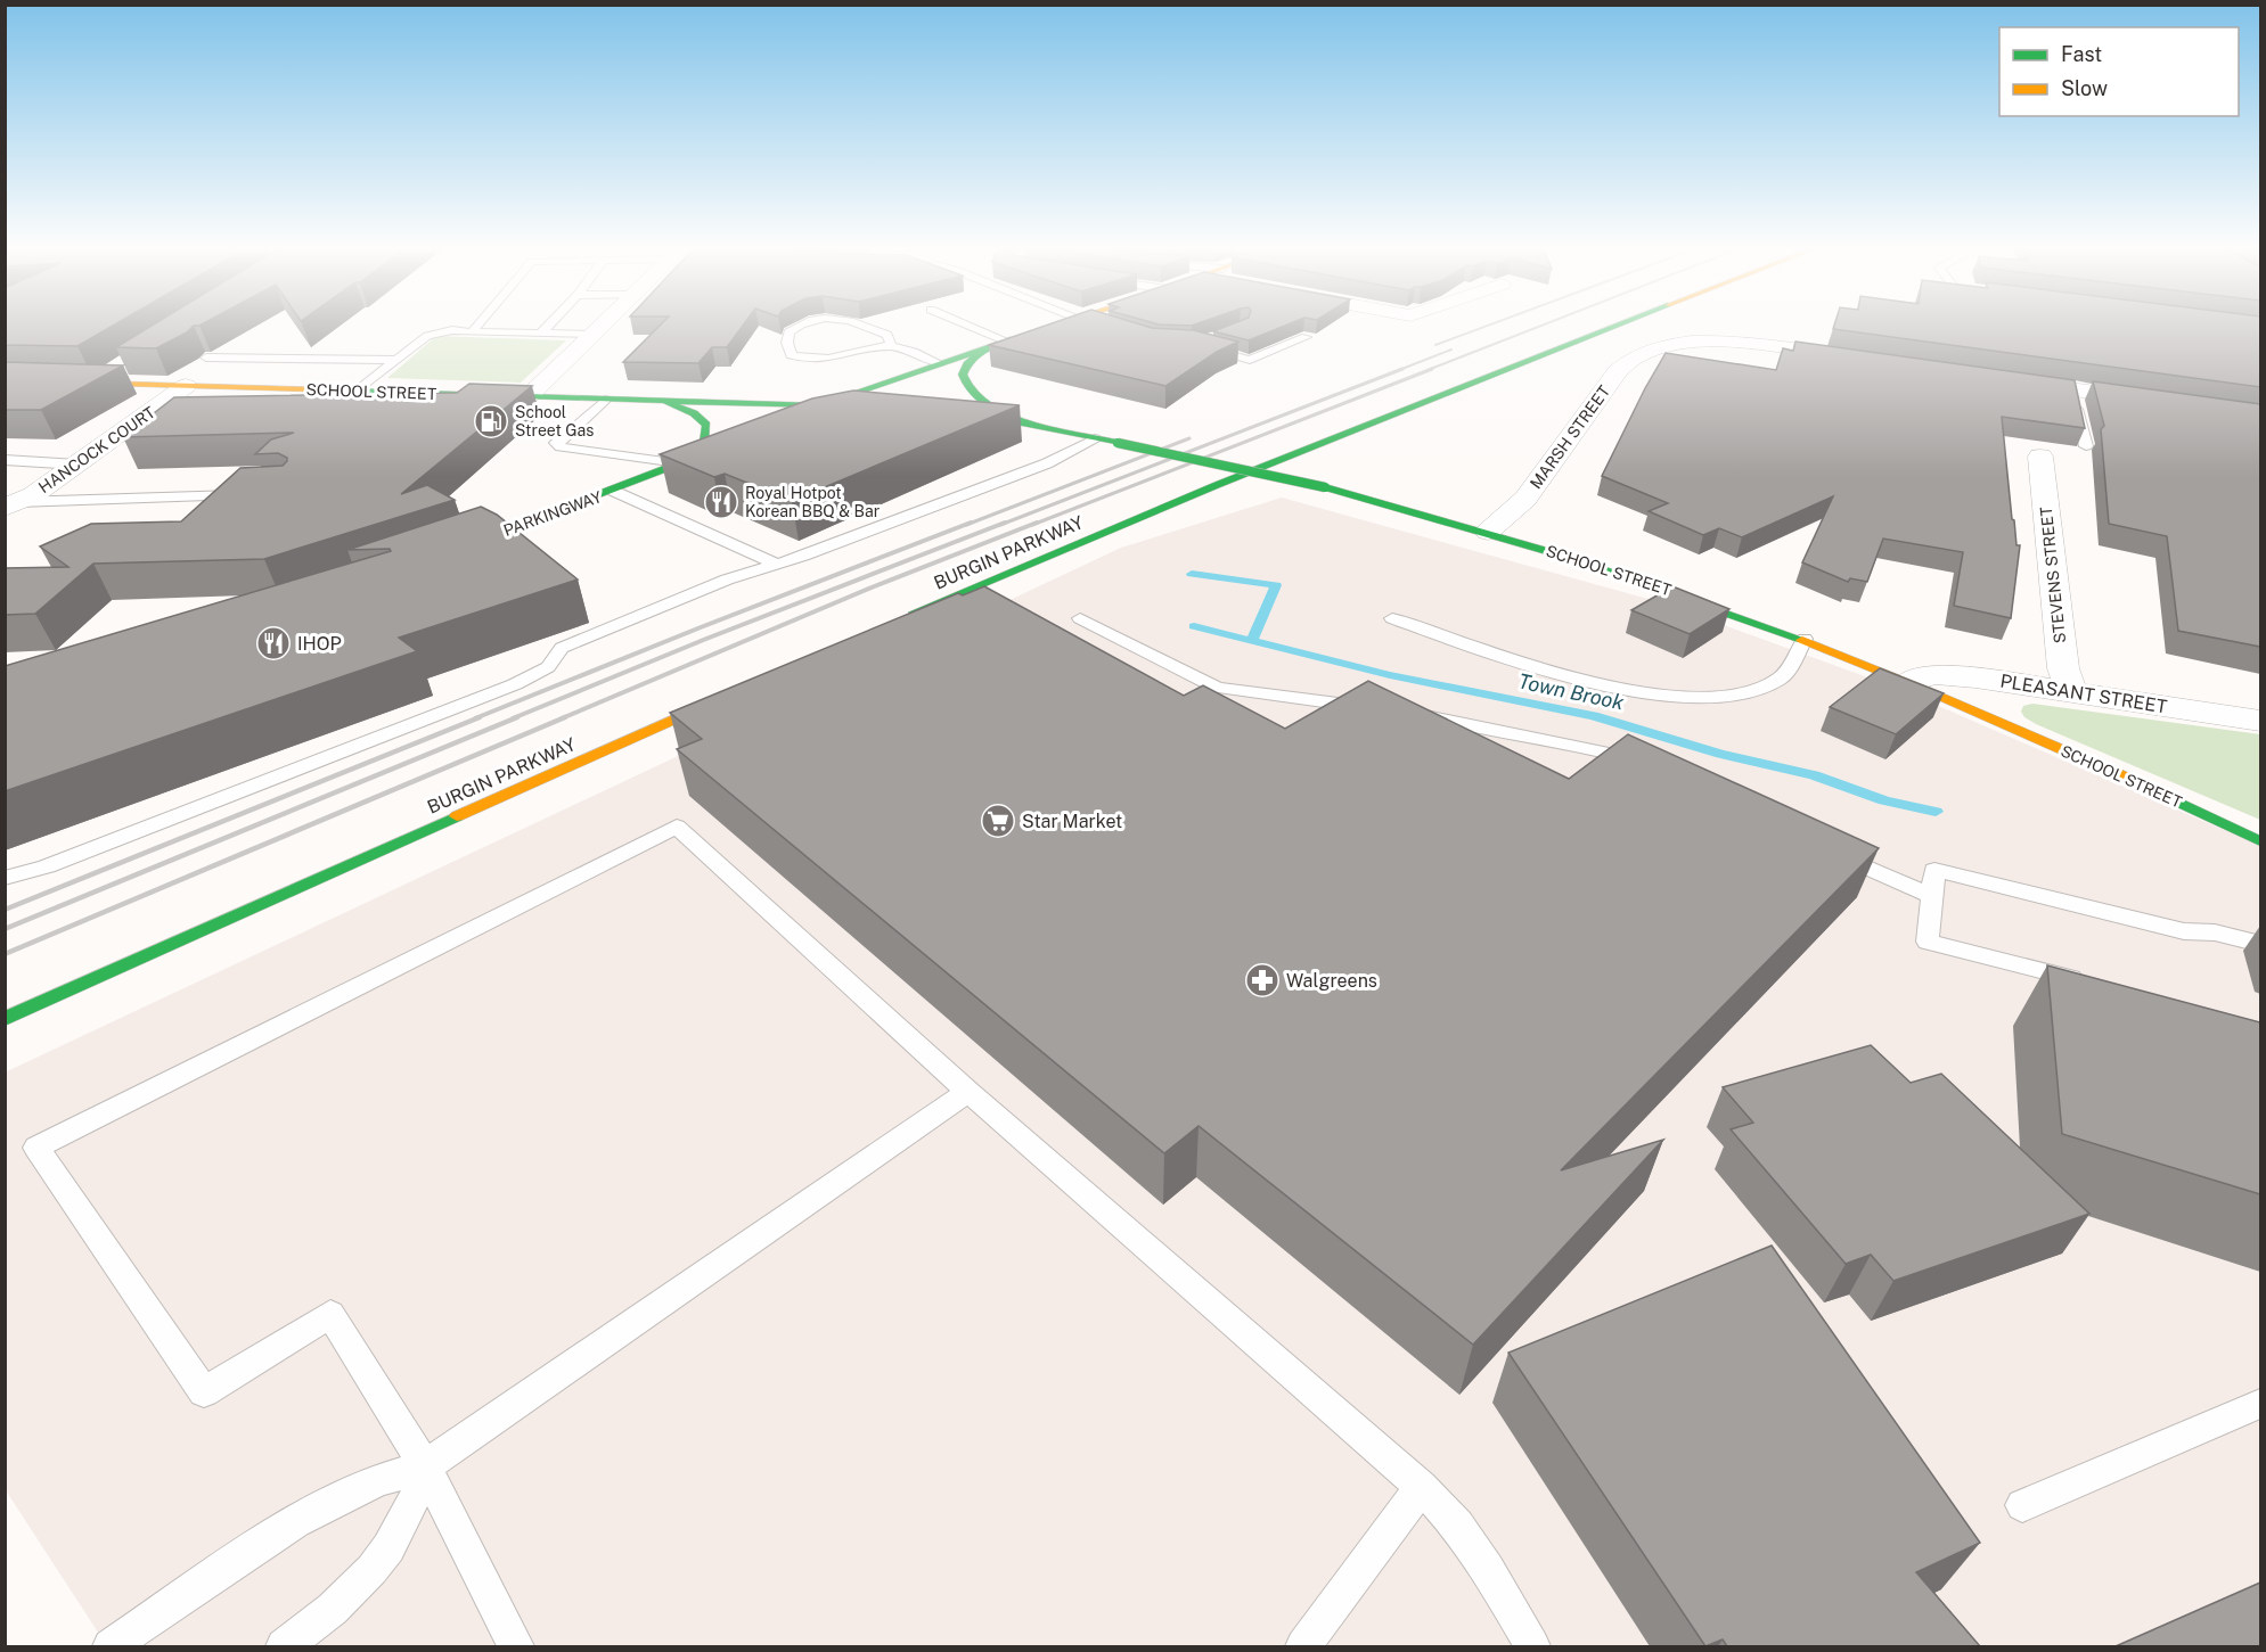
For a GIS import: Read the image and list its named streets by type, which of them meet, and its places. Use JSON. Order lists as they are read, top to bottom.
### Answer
{
  "streets": {
    "main road": ["SCHOOL STREET", "PARKINGWAY", "BURGIN PARKWAY"],
    "street": [
      "MARSH STREET",
      "HANCOCK COURT",
      "STEVENS STREET",
      "PLEASANT STREET"
    ]
  },
  "crossings": [
    ["SCHOOL STREET", "MARSH STREET"],
    ["SCHOOL STREET", "HANCOCK COURT"],
    ["SCHOOL STREET", "PLEASANT STREET"],
    ["STEVENS STREET", "PLEASANT STREET"]
  ],
  "water": ["Town Brook"],
  "places": {
    "fuel station": ["School Street Gas"],
    "restaurant": ["Royal Hotpot Korean BBQ & Bar", "IHOP"],
    "supermarket": ["Star Market"],
    "pharmacy": ["Walgreens"]
  },
  "legend": ["Fast", "Slow"]
}
